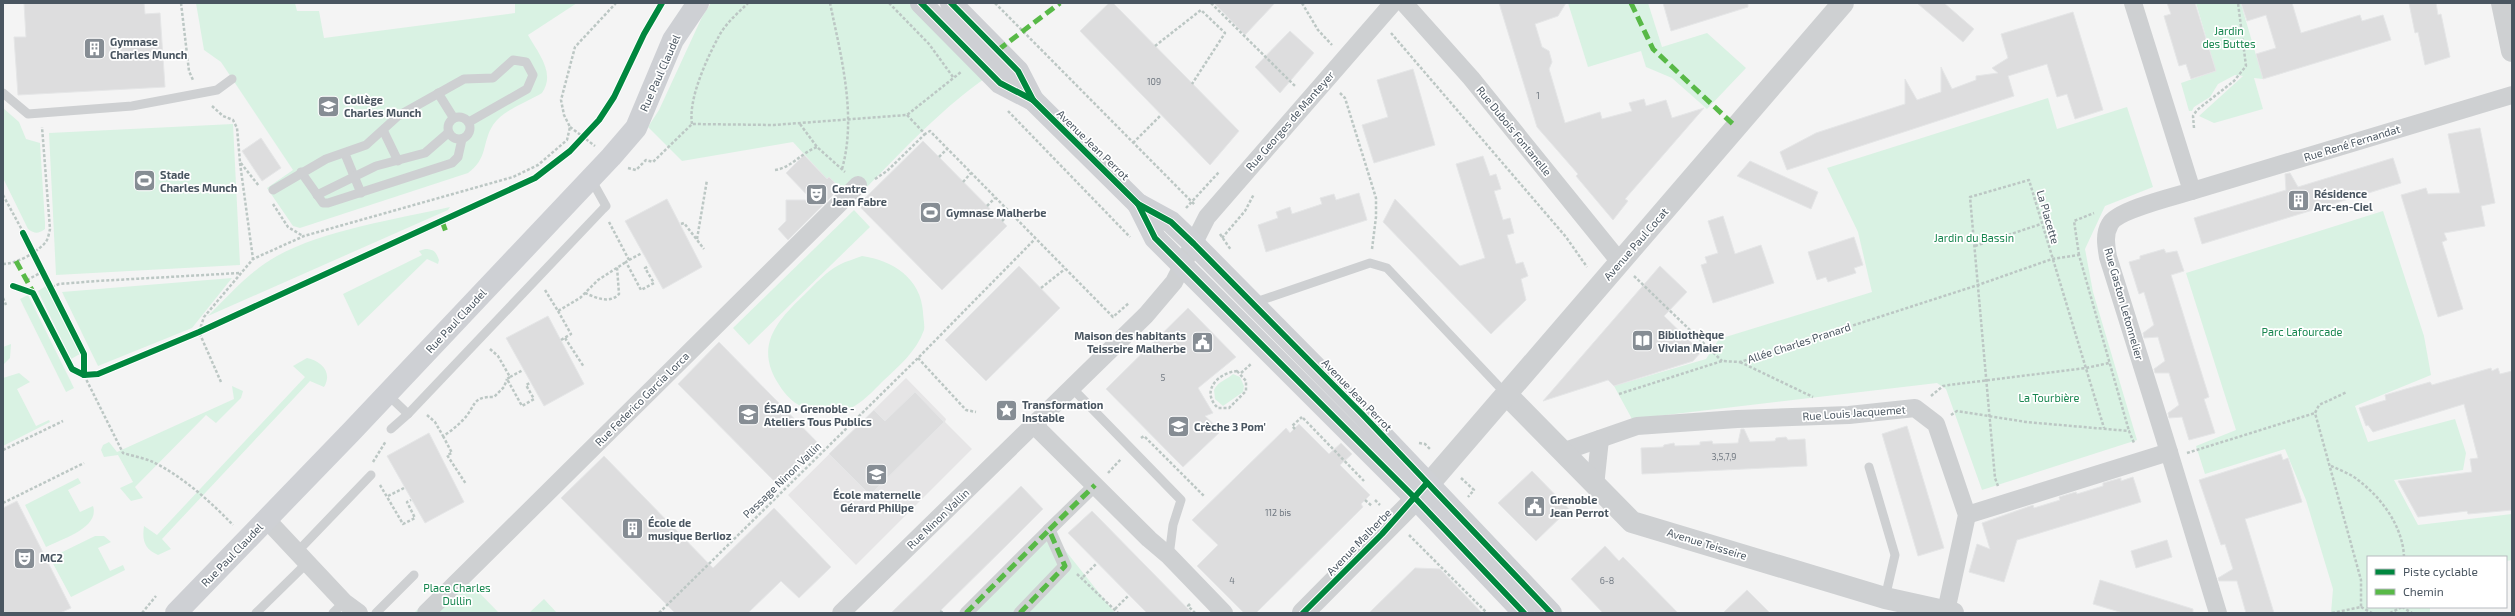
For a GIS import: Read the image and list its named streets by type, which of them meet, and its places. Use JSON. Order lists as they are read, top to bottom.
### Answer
{
  "streets": {
    "main road": ["Rue Paul Claudel", "Avenue Jean Perrot"],
    "street": [
      "Rue Georges de Manteyer",
      "Rue Dubois Fontanelle",
      "Rue René Fernandat",
      "Avenue Paul Cocat",
      "Rue Gaston Letonnelier",
      "Rue Federico Garcia Lorca",
      "Rue Louis Jacquemet",
      "Rue Ninon Vallin",
      "Avenue Malherbe",
      "Avenue Teisseire"
    ],
    "path": ["La Placette", "Allée Charles Pranard", "Passage Ninon Vallin"]
  },
  "crossings": [
    ["Rue Georges de Manteyer", "Avenue Jean Perrot"],
    ["Rue Georges de Manteyer", "Rue Ninon Vallin"],
    ["Rue Dubois Fontanelle", "Avenue Paul Cocat"],
    ["Rue René Fernandat", "Rue Gaston Letonnelier"],
    ["Avenue Jean Perrot", "Avenue Paul Cocat"],
    ["Avenue Jean Perrot", "Rue Ninon Vallin"],
    ["Avenue Jean Perrot", "Avenue Malherbe"],
    ["La Placette", "Allée Charles Pranard"],
    ["Avenue Paul Cocat", "Avenue Malherbe"],
    ["Avenue Paul Cocat", "Avenue Teisseire"],
    ["Rue Louis Jacquemet", "Avenue Teisseire"]
  ],
  "parks": [
    "Jardin des Buttes",
    "Jardin du Bassin",
    "Parc Lafourcade",
    "La Tourbière",
    "Place Charles Dullin"
  ],
  "places": {
    "building": ["Gymnase Charles Munch", "Résidence Arc-en-Ciel", "École de musique Berlioz"],
    "school or university": [
      "Collège Charles Munch",
      "ÉSAD • Grenoble - Ateliers Tous Publics",
      "Crèche 3 Pom'",
      "École maternelle Gérard Philipe"
    ],
    "sports": ["Stade Charles Munch", "Gymnase Malherbe"],
    "theatre": ["Centre Jean Fabre", "MC2"],
    "library": ["Bibliothèque Vivian Maier"],
    "public building": ["Maison des habitants Teisseire Malherbe", "Grenoble Jean Perrot"],
    "place": ["Transformation Instable"]
  },
  "house_numbers": [
    "109",
    "1",
    "5",
    "3,5,7,9",
    "112 bis",
    "4",
    "6-8"
  ],
  "legend": ["Piste cyclable", "Chemin"]
}
